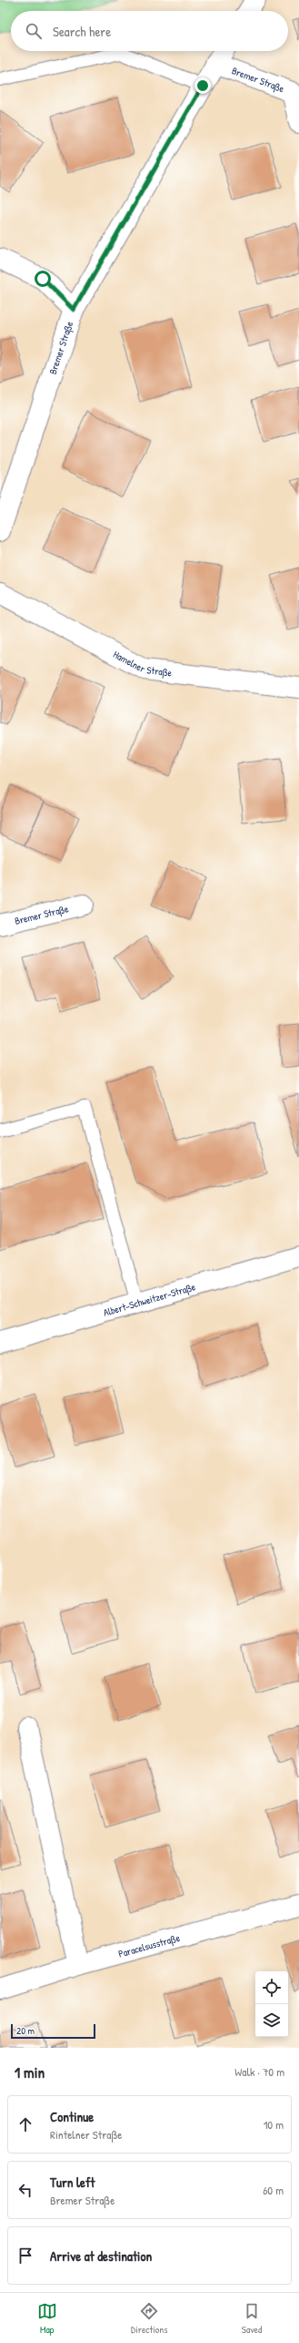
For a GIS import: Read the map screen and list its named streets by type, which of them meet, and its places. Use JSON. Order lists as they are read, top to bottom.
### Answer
{
  "streets": {
    "street": [
      "Bremer Straße",
      "Hamelner Straße",
      "Albert-Schweitzer-Straße",
      "Paracelsusstraße"
    ]
  },
  "scale_bar": "20 m",
  "page": {
    "search": "Search here",
    "scale": "20 m",
    "heading": ["1 min", "Walk · 70 m"],
    "list": [
      ["Continue", "Rintelner Straße", "10 m"],
      ["Turn left", "Bremer Straße", "60 m"],
      "Arrive at destination"
    ],
    "nav": ["Map", "Directions", "Saved"]
  }
}
